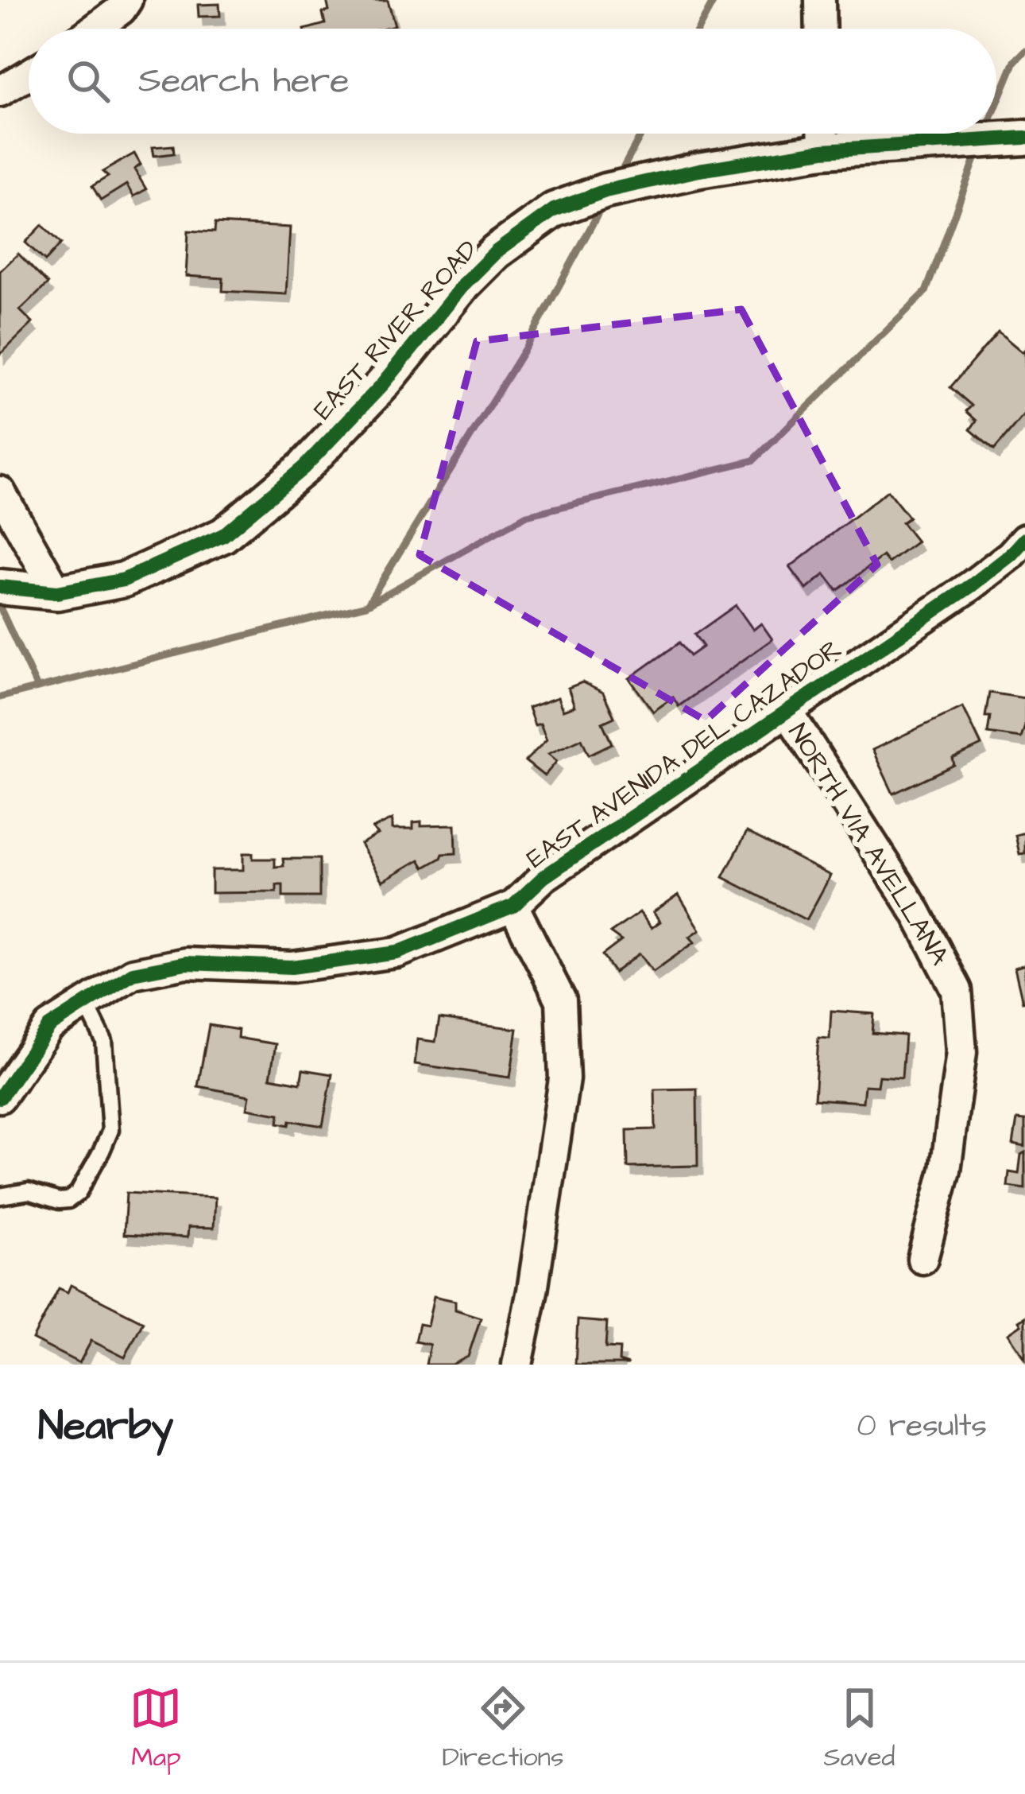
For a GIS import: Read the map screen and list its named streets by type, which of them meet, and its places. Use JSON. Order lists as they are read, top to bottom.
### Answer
{
  "streets": {
    "street": ["EAST RIVER ROAD", "EAST AVENIDA DEL CAZADOR", "NORTH VIA AVELLANA"]
  },
  "crossings": [
    ["EAST AVENIDA DEL CAZADOR", "NORTH VIA AVELLANA"]
  ],
  "page": {
    "search": "Search here",
    "heading": ["Nearby", "0 results"],
    "nav": ["Map", "Directions", "Saved"]
  }
}
